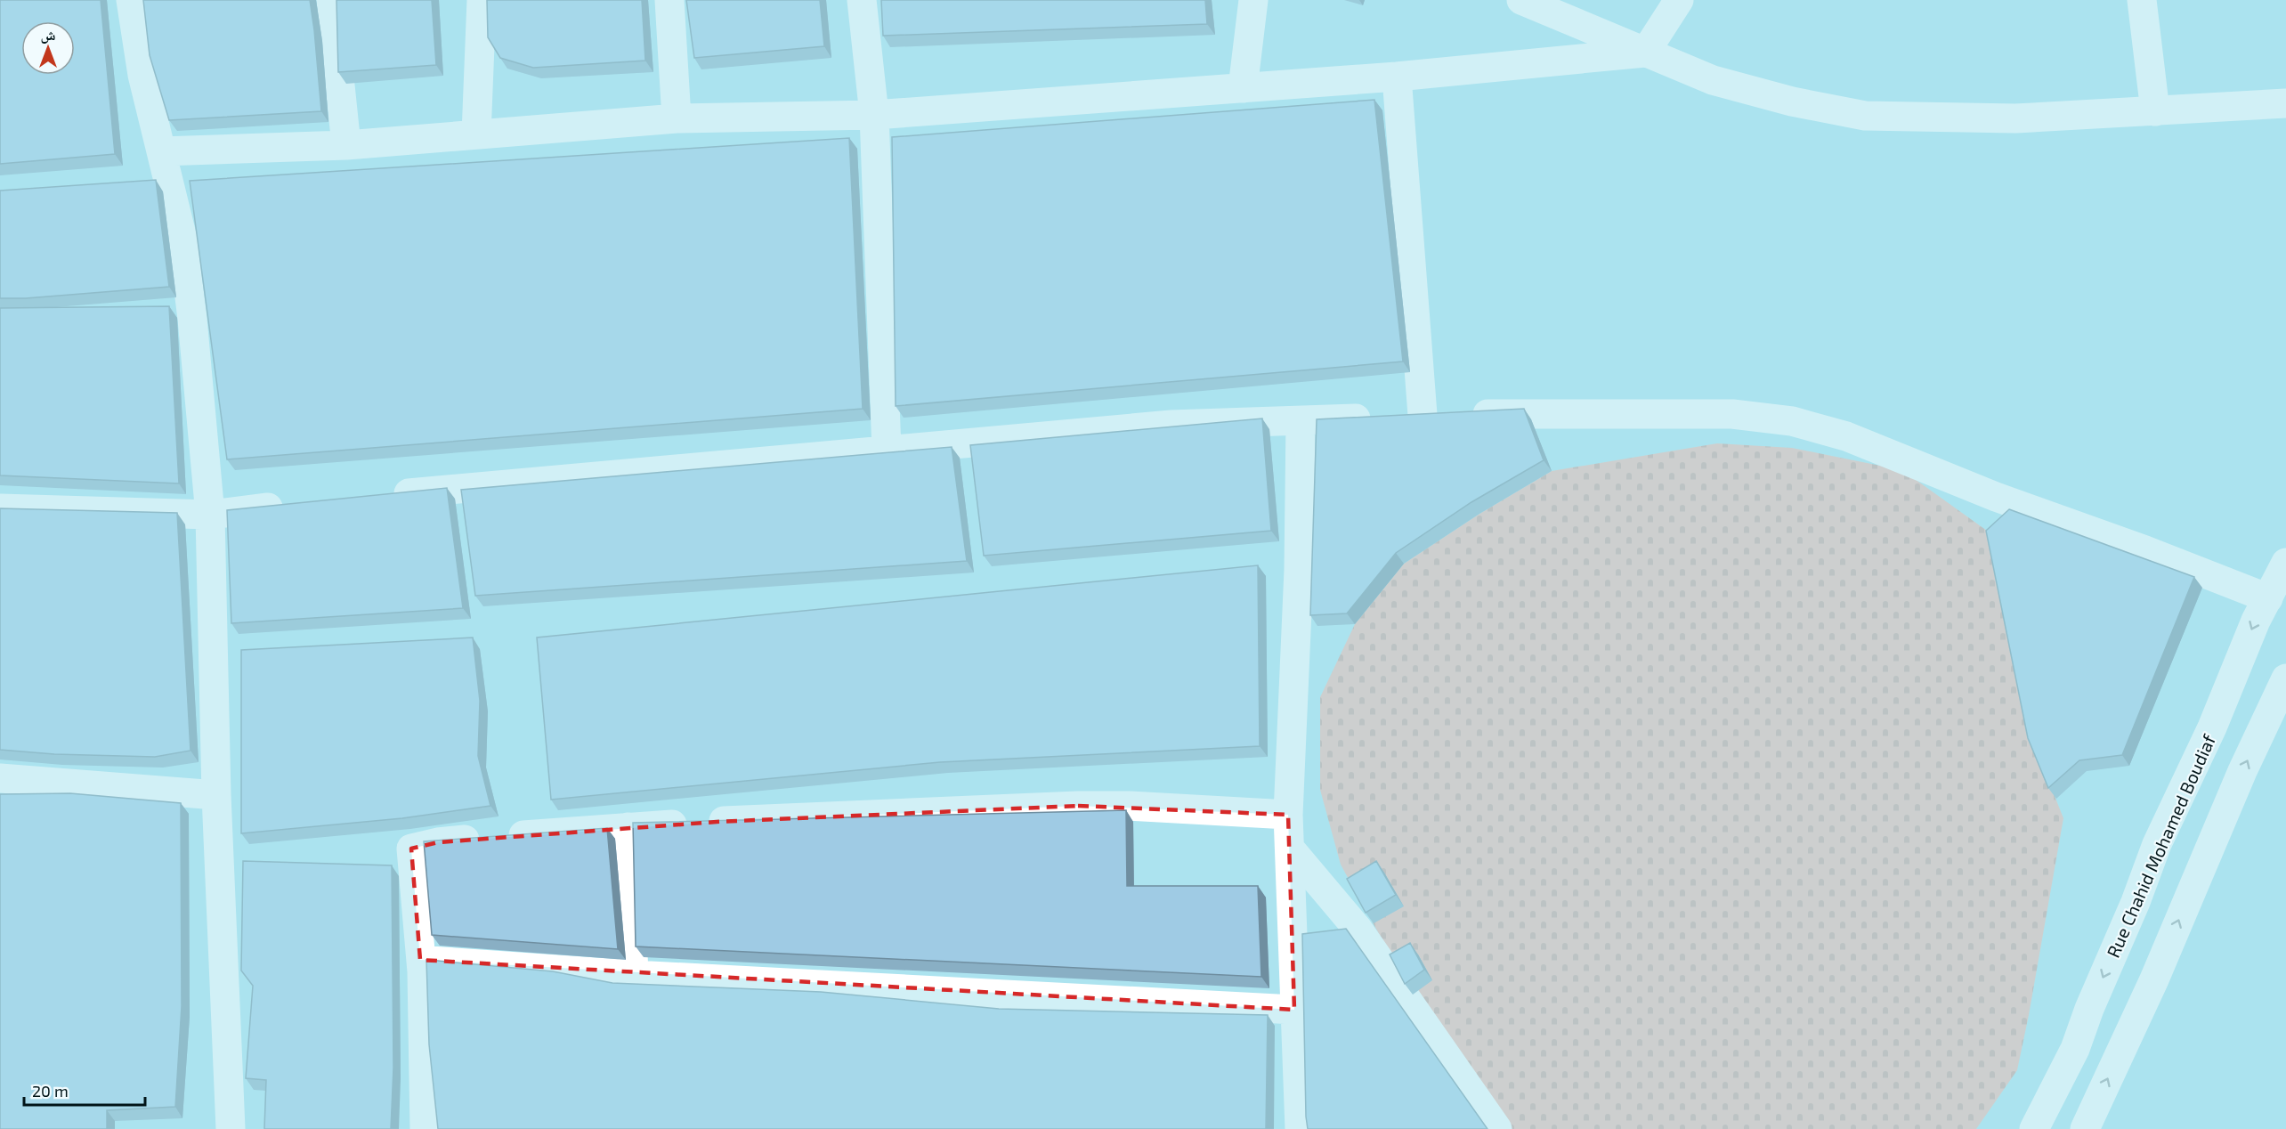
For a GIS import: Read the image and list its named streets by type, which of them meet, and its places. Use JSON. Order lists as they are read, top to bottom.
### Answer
{
  "streets": {
    "street": ["Rue Chahid Mohamed Boudiaf"]
  },
  "scale_bar": "20 m",
  "north": "top"
}
